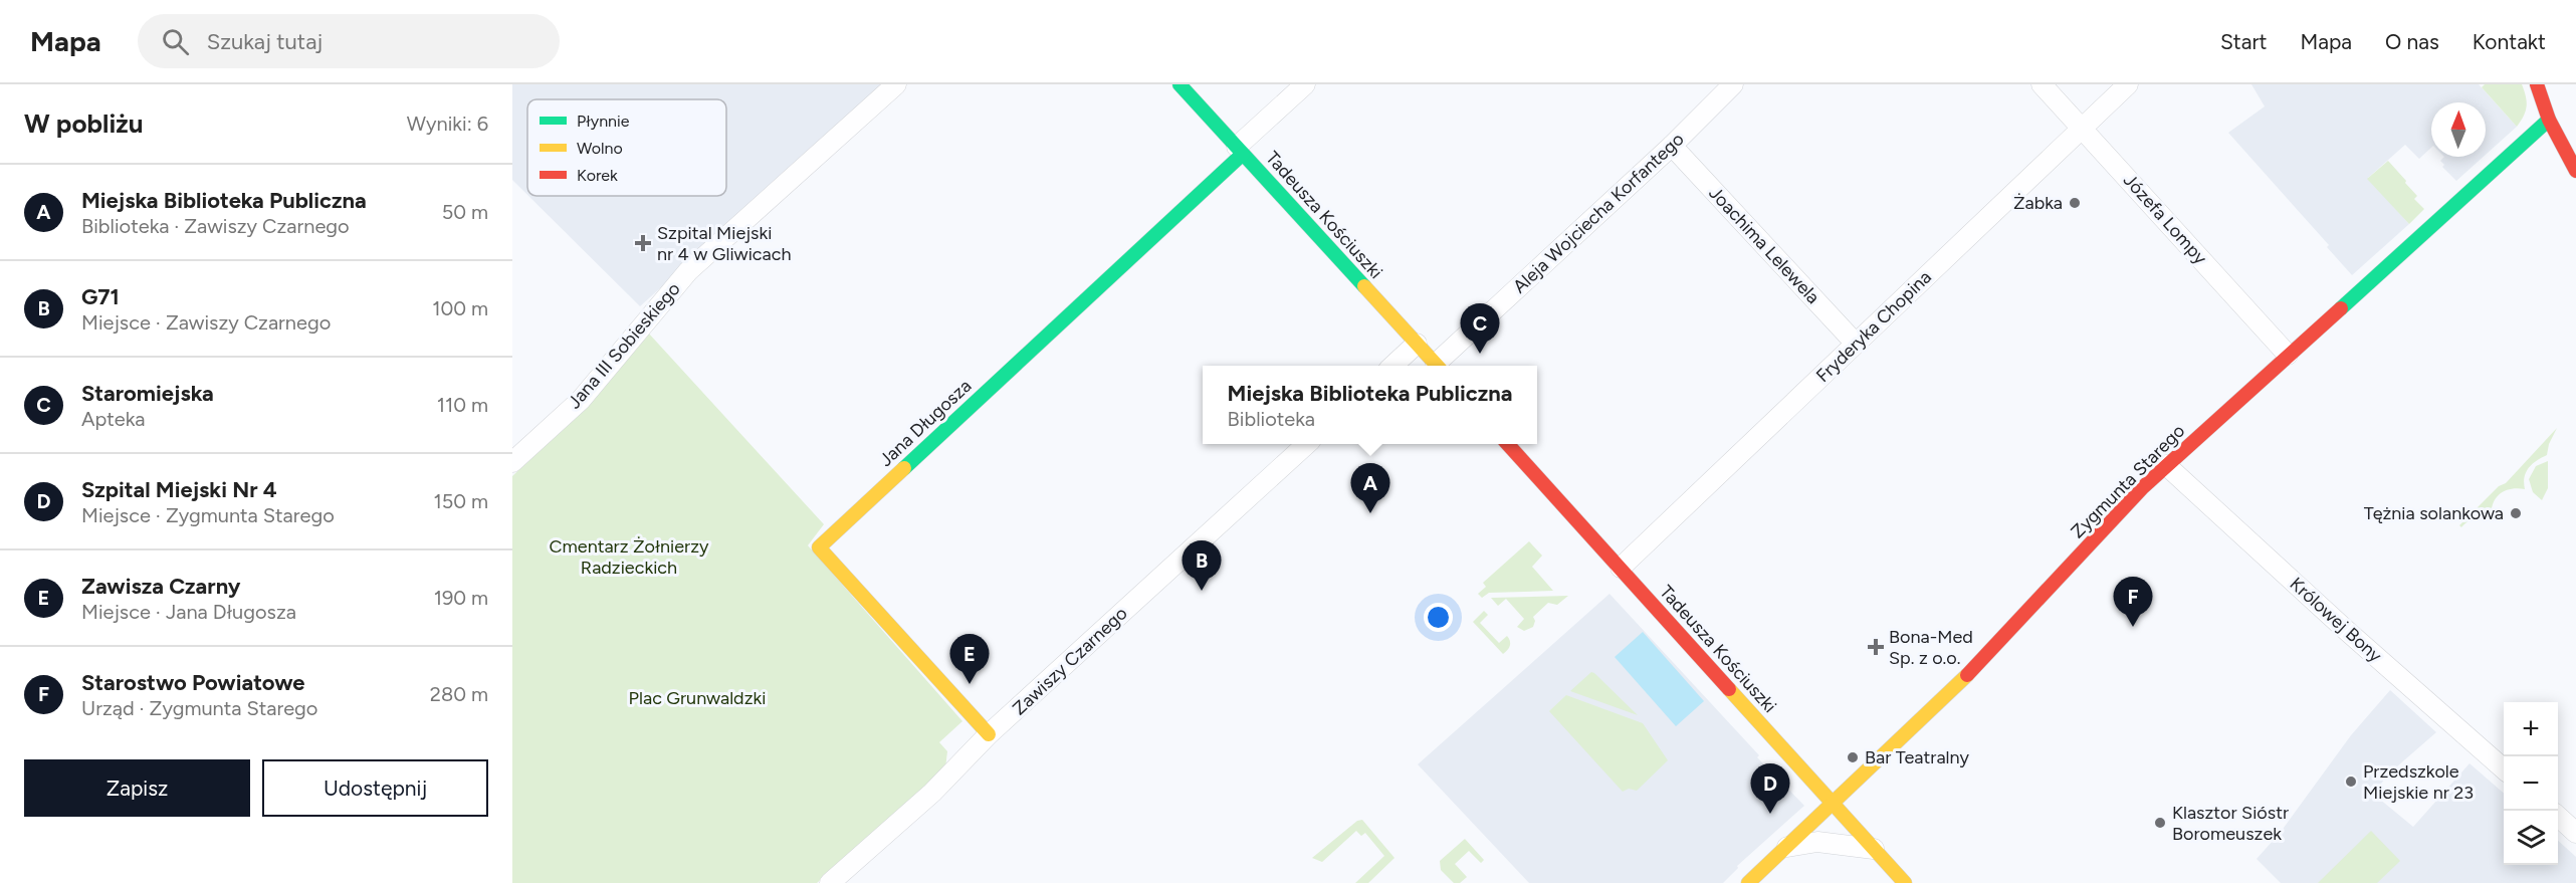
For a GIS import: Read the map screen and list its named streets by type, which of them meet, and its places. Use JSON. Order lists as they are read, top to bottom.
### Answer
{
  "streets": {
    "street": [
      "Aleja Wojciecha Korfantego",
      "Tadeusza Kościuszki",
      "Józefa Lompy",
      "Joachima Lelewela",
      "Fryderyka Chopina",
      "Jana III Sobieskiego",
      "Jana Długosza",
      "Zygmunta Starego",
      "Królowej Bony",
      "Zawiszy Czarnego"
    ]
  },
  "crossings": [
    ["Aleja Wojciecha Korfantego", "Joachima Lelewela"],
    ["Tadeusza Kościuszki", "Fryderyka Chopina"],
    ["Tadeusza Kościuszki", "Jana Długosza"],
    ["Tadeusza Kościuszki", "Zygmunta Starego"],
    ["Józefa Lompy", "Fryderyka Chopina"],
    ["Józefa Lompy", "Zygmunta Starego"],
    ["Joachima Lelewela", "Fryderyka Chopina"],
    ["Jana Długosza", "Zawiszy Czarnego"],
    ["Zygmunta Starego", "Królowej Bony"]
  ],
  "parks": ["Cmentarz Żołnierzy Radzieckich", "Plac Grunwaldzki"],
  "places": {
    "other": [
      "Żabka",
      "Tężnia solankowa",
      "Bar Teatralny",
      "Przedszkole Miejskie nr 23",
      "Klasztor Sióstr Boromeuszek"
    ],
    "health": ["Szpital Miejski nr 4 w Gliwicach", "Bona-Med Sp. z o.o."]
  },
  "legend": ["Płynnie", "Wolno", "Korek"],
  "north": "top",
  "page": {
    "header": "Mapa",
    "search": "Szukaj tutaj",
    "nav": [
      "Start",
      "Mapa",
      "O nas",
      "Kontakt"
    ],
    "heading": ["W pobliżu", "Wyniki: 6"],
    "list": [
      {
        "mark": "A",
        "name": "Miejska Biblioteka Publiczna",
        "note": "Biblioteka · Zawiszy Czarnego",
        "value": "50 m"
      },
      {
        "mark": "B",
        "name": "G71",
        "note": "Miejsce · Zawiszy Czarnego",
        "value": "100 m"
      },
      {
        "mark": "C",
        "name": "Staromiejska",
        "note": "Apteka",
        "value": "110 m"
      },
      {
        "mark": "D",
        "name": "Szpital Miejski Nr 4",
        "note": "Miejsce · Zygmunta Starego",
        "value": "150 m"
      },
      {
        "mark": "E",
        "name": "Zawisza Czarny",
        "note": "Miejsce · Jana Długosza",
        "value": "190 m"
      },
      {
        "mark": "F",
        "name": "Starostwo Powiatowe",
        "note": "Urząd · Zygmunta Starego",
        "value": "280 m"
      }
    ],
    "pins": [
      "C",
      "A",
      "B",
      "F",
      "E",
      "D"
    ],
    "popup": ["Miejska Biblioteka Publiczna", "Biblioteka"],
    "map_buttons": ["+", "−"],
    "buttons": ["Zapisz", "Udostępnij"]
  }
}
